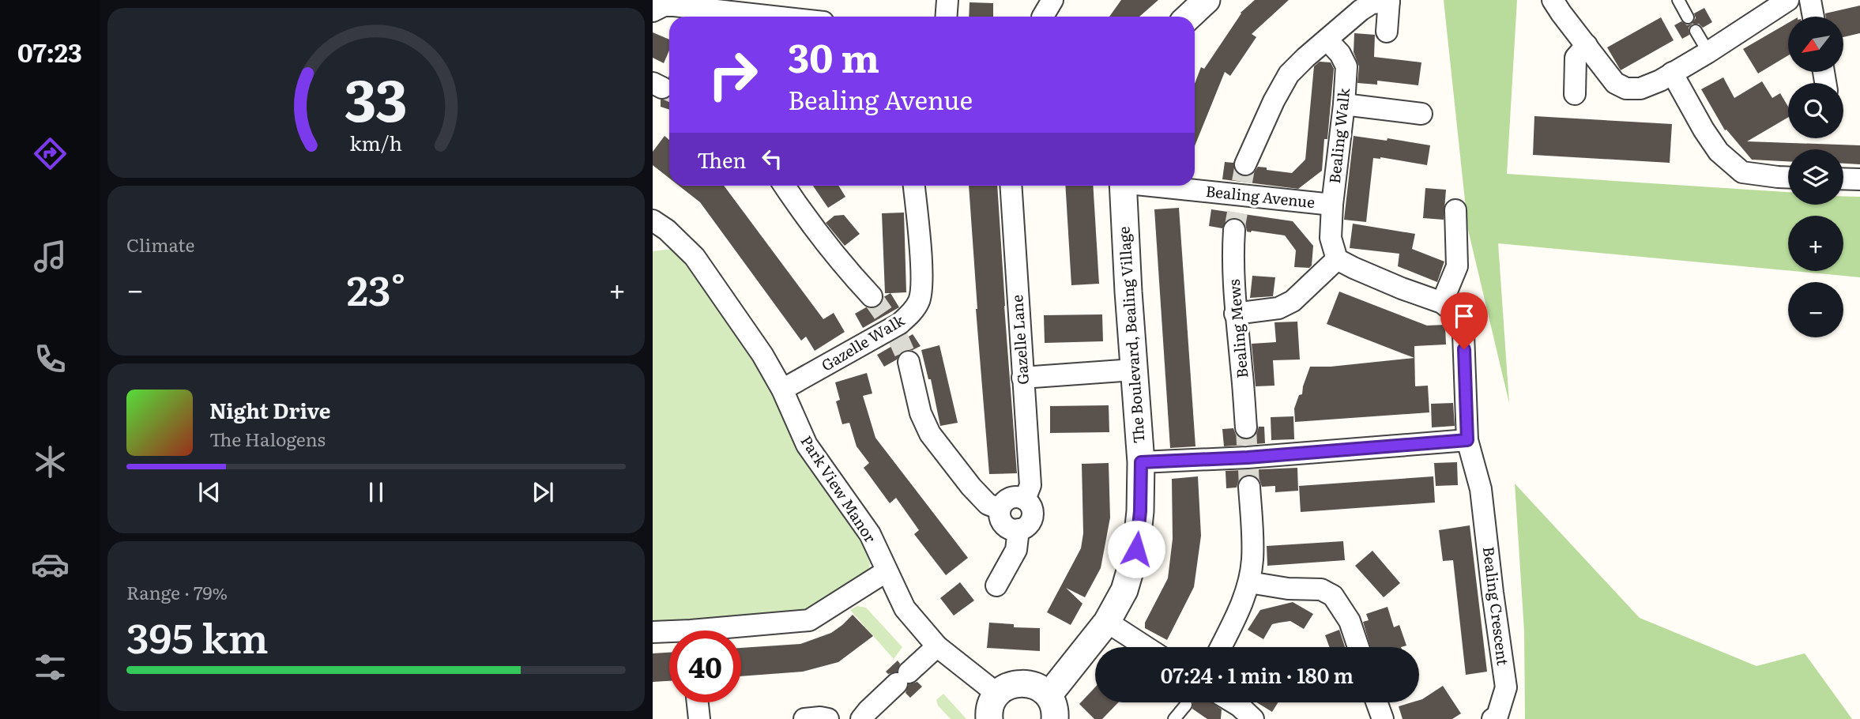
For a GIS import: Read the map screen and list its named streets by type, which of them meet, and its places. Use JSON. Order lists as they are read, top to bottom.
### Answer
{
  "streets": {
    "street": [
      "Bealing Walk",
      "Bealing Avenue",
      "Bealing Mews",
      "The Boulevard, Bealing Village",
      "Gazelle Lane",
      "Gazelle Walk",
      "Park View Manor",
      "Bealing Crescent"
    ]
  },
  "crossings": [
    ["Bealing Walk", "Bealing Avenue"],
    ["Bealing Avenue", "Bealing Mews"],
    ["Gazelle Walk", "Park View Manor"]
  ],
  "north": "bottom left",
  "page": {
    "tabs": "07:23",
    "map_buttons": ["+", "−"],
    "turn": ["30 m", "Bealing Avenue"],
    "then": "Then",
    "tile": [
      "Climate",
      ["Range · 79%", "395 km"]
    ],
    "heat": ["−", "23°", "+"],
    "song": ["Night Drive", "The Halogens"],
    "limit": "40",
    "trip": "07:24 · 1 min · 180 m",
    "gauge": ["33", "km/h"]
  }
}
